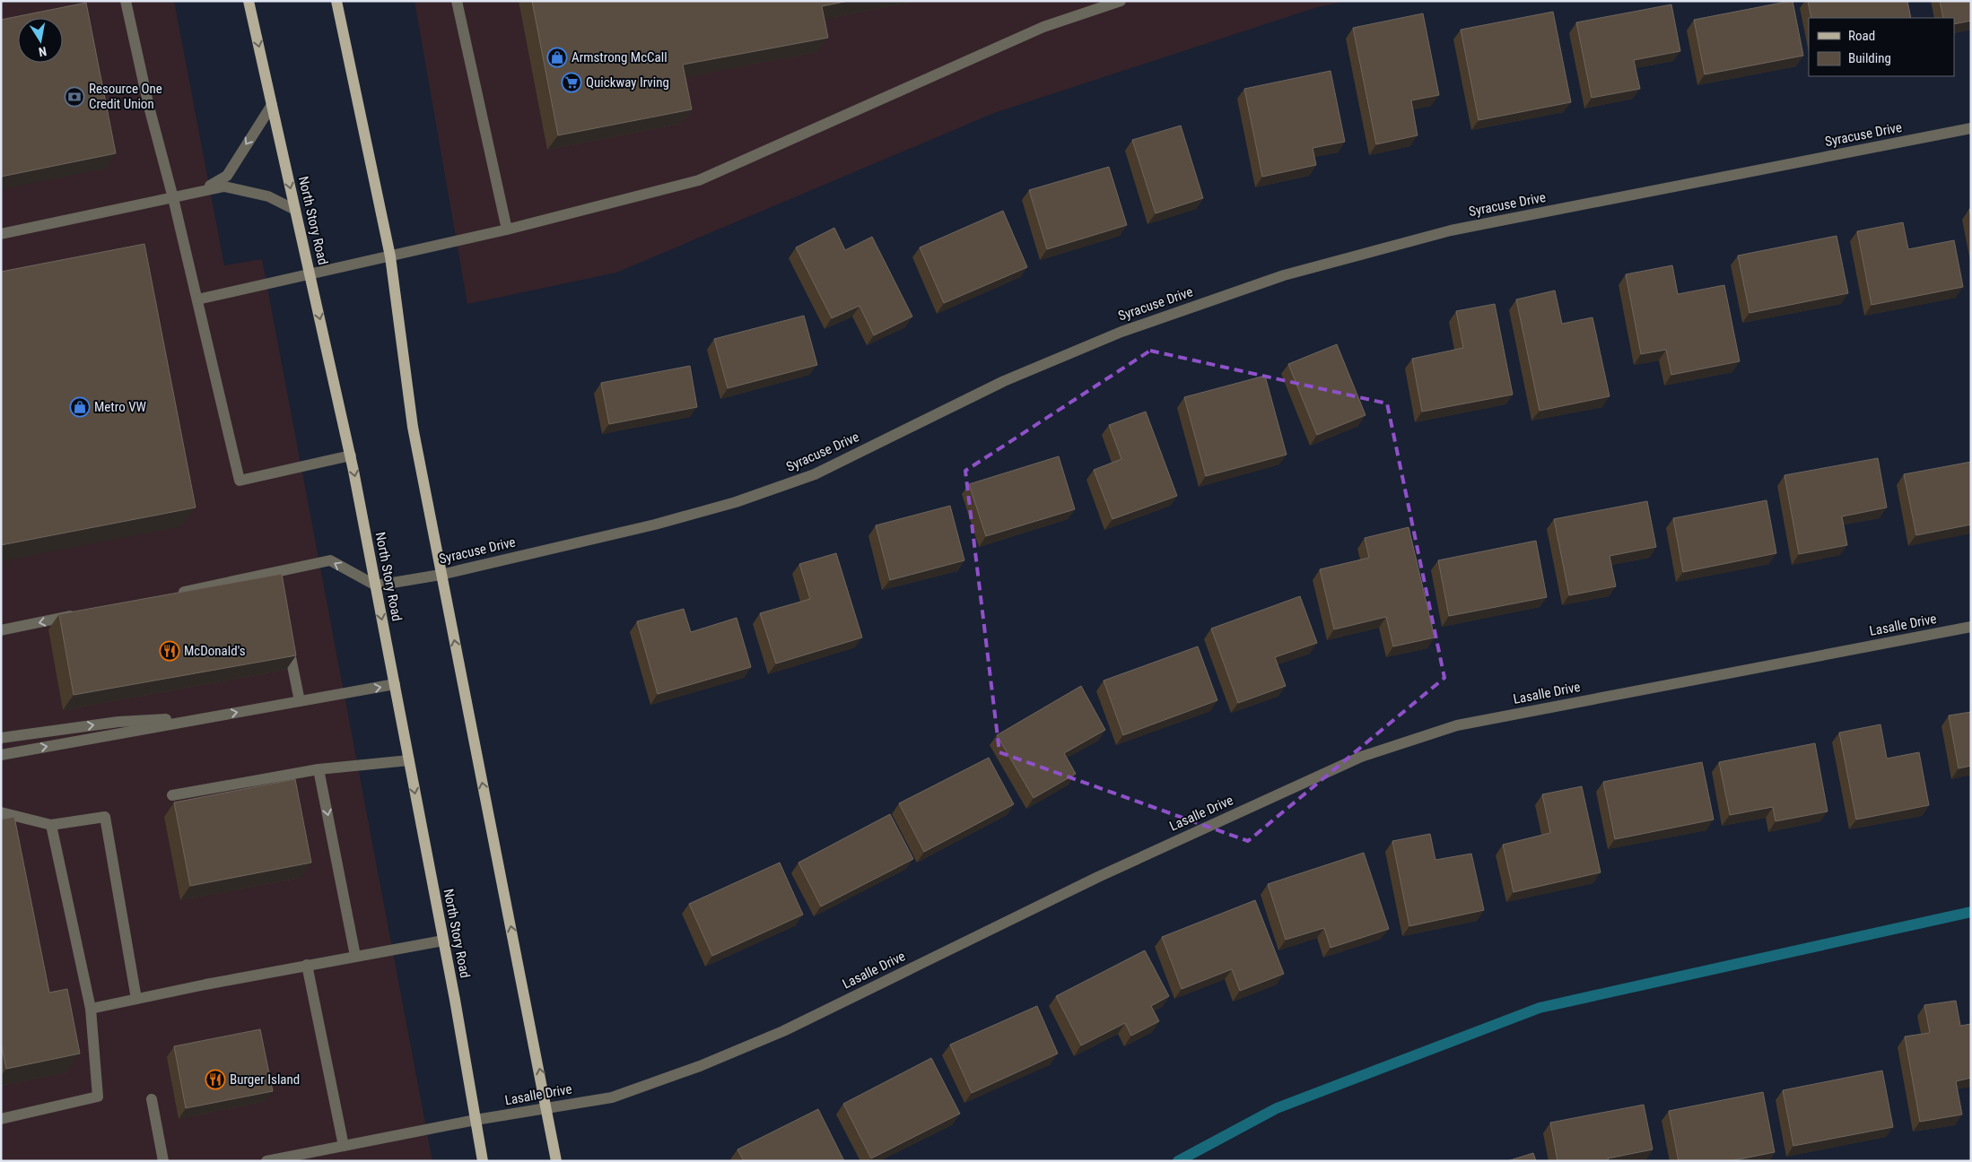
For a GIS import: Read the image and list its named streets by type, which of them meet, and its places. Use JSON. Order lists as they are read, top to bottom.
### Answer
{
  "streets": {
    "main road": ["North Story Road"],
    "street": ["Syracuse Drive", "Lasalle Drive"]
  },
  "crossings": [
    ["Syracuse Drive", "North Story Road"],
    ["North Story Road", "Lasalle Drive"]
  ],
  "places": {
    "shop": ["Armstrong McCall", "Metro VW"],
    "supermarket": ["Quickway Irving"],
    "bank": ["Resource One Credit Union"],
    "restaurant": ["McDonald's", "Burger Island"]
  },
  "legend": ["Road", "Building"],
  "north": "bottom"
}
